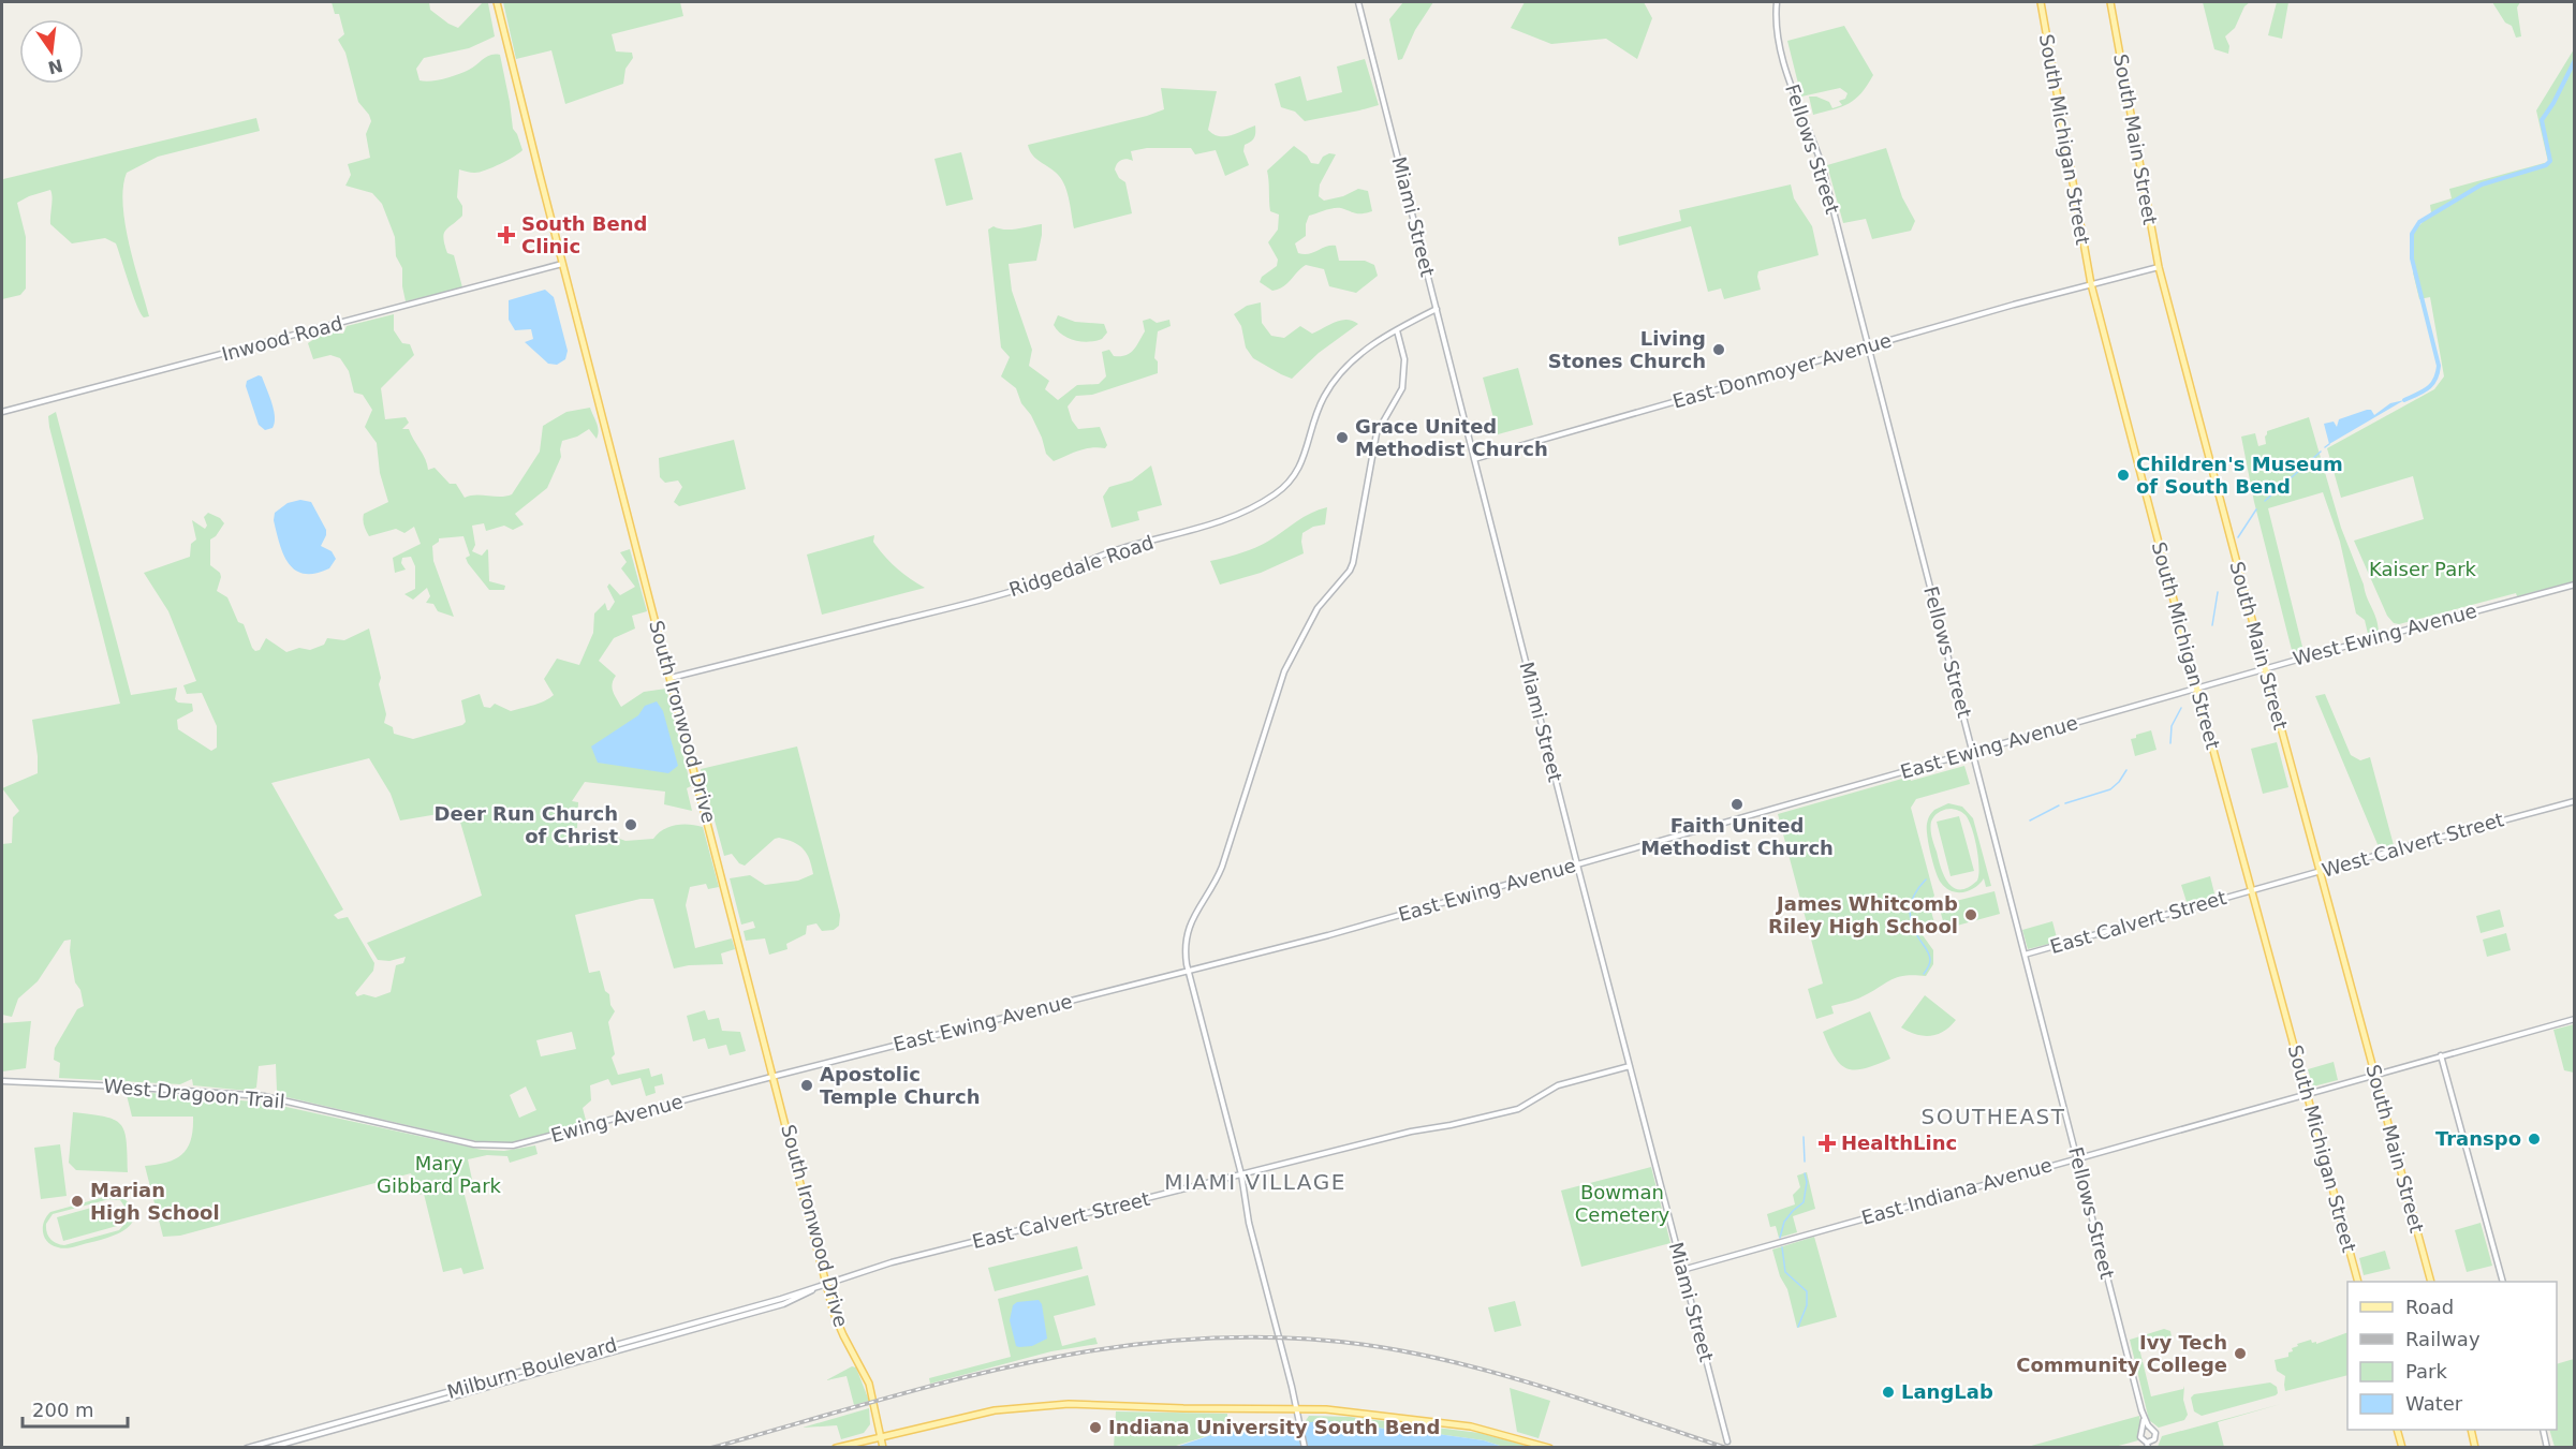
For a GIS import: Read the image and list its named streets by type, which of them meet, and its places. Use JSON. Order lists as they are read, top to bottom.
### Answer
{
  "streets": {
    "main road": ["South Michigan Street", "South Main Street", "South Ironwood Drive"],
    "street": [
      "Fellows Street",
      "Miami Street",
      "Inwood Road",
      "East Donmoyer Avenue",
      "Ridgedale Road",
      "West Ewing Avenue",
      "East Ewing Avenue",
      "West Calvert Street",
      "East Calvert Street",
      "West Dragoon Trail",
      "Ewing Avenue",
      "East Indiana Avenue",
      "Milburn Boulevard"
    ]
  },
  "crossings": [
    ["South Michigan Street", "East Donmoyer Avenue"],
    ["South Michigan Street", "West Ewing Avenue"],
    ["South Michigan Street", "East Ewing Avenue"],
    ["South Michigan Street", "West Calvert Street"],
    ["South Michigan Street", "East Calvert Street"],
    ["South Michigan Street", "East Indiana Avenue"],
    ["South Main Street", "East Donmoyer Avenue"],
    ["South Main Street", "West Ewing Avenue"],
    ["South Main Street", "West Calvert Street"],
    ["South Main Street", "East Indiana Avenue"],
    ["Fellows Street", "East Donmoyer Avenue"],
    ["Fellows Street", "East Ewing Avenue"],
    ["Fellows Street", "East Calvert Street"],
    ["Fellows Street", "East Indiana Avenue"],
    ["Miami Street", "East Donmoyer Avenue"],
    ["Miami Street", "Ridgedale Road"],
    ["Miami Street", "East Ewing Avenue"],
    ["Miami Street", "East Calvert Street"],
    ["Miami Street", "East Indiana Avenue"],
    ["Inwood Road", "South Ironwood Drive"],
    ["Ridgedale Road", "South Ironwood Drive"],
    ["West Ewing Avenue", "East Ewing Avenue"],
    ["South Ironwood Drive", "East Ewing Avenue"],
    ["South Ironwood Drive", "East Calvert Street"],
    ["South Ironwood Drive", "Ewing Avenue"],
    ["South Ironwood Drive", "Milburn Boulevard"],
    ["East Ewing Avenue", "Ewing Avenue"],
    ["West Calvert Street", "East Calvert Street"],
    ["East Calvert Street", "Milburn Boulevard"],
    ["West Dragoon Trail", "Ewing Avenue"]
  ],
  "districts": ["SOUTHEAST", "MIAMI VILLAGE"],
  "parks": ["Kaiser Park", "Mary Gibbard Park", "Bowman Cemetery"],
  "places": {
    "health": ["South Bend Clinic", "HealthLinc"],
    "other": [
      "Living Stones Church",
      "Grace United Methodist Church",
      "Children's Museum of South Bend",
      "Faith United Methodist Church",
      "Deer Run Church of Christ",
      "James Whitcomb Riley High School",
      "Apostolic Temple Church",
      "Transpo",
      "Marian High School",
      "Ivy Tech Community College",
      "LangLab",
      "Indiana University South Bend"
    ]
  },
  "legend": [
    "Road",
    "Railway",
    "Park",
    "Water"
  ],
  "scale_bar": "200 m",
  "north": "bottom"
}
